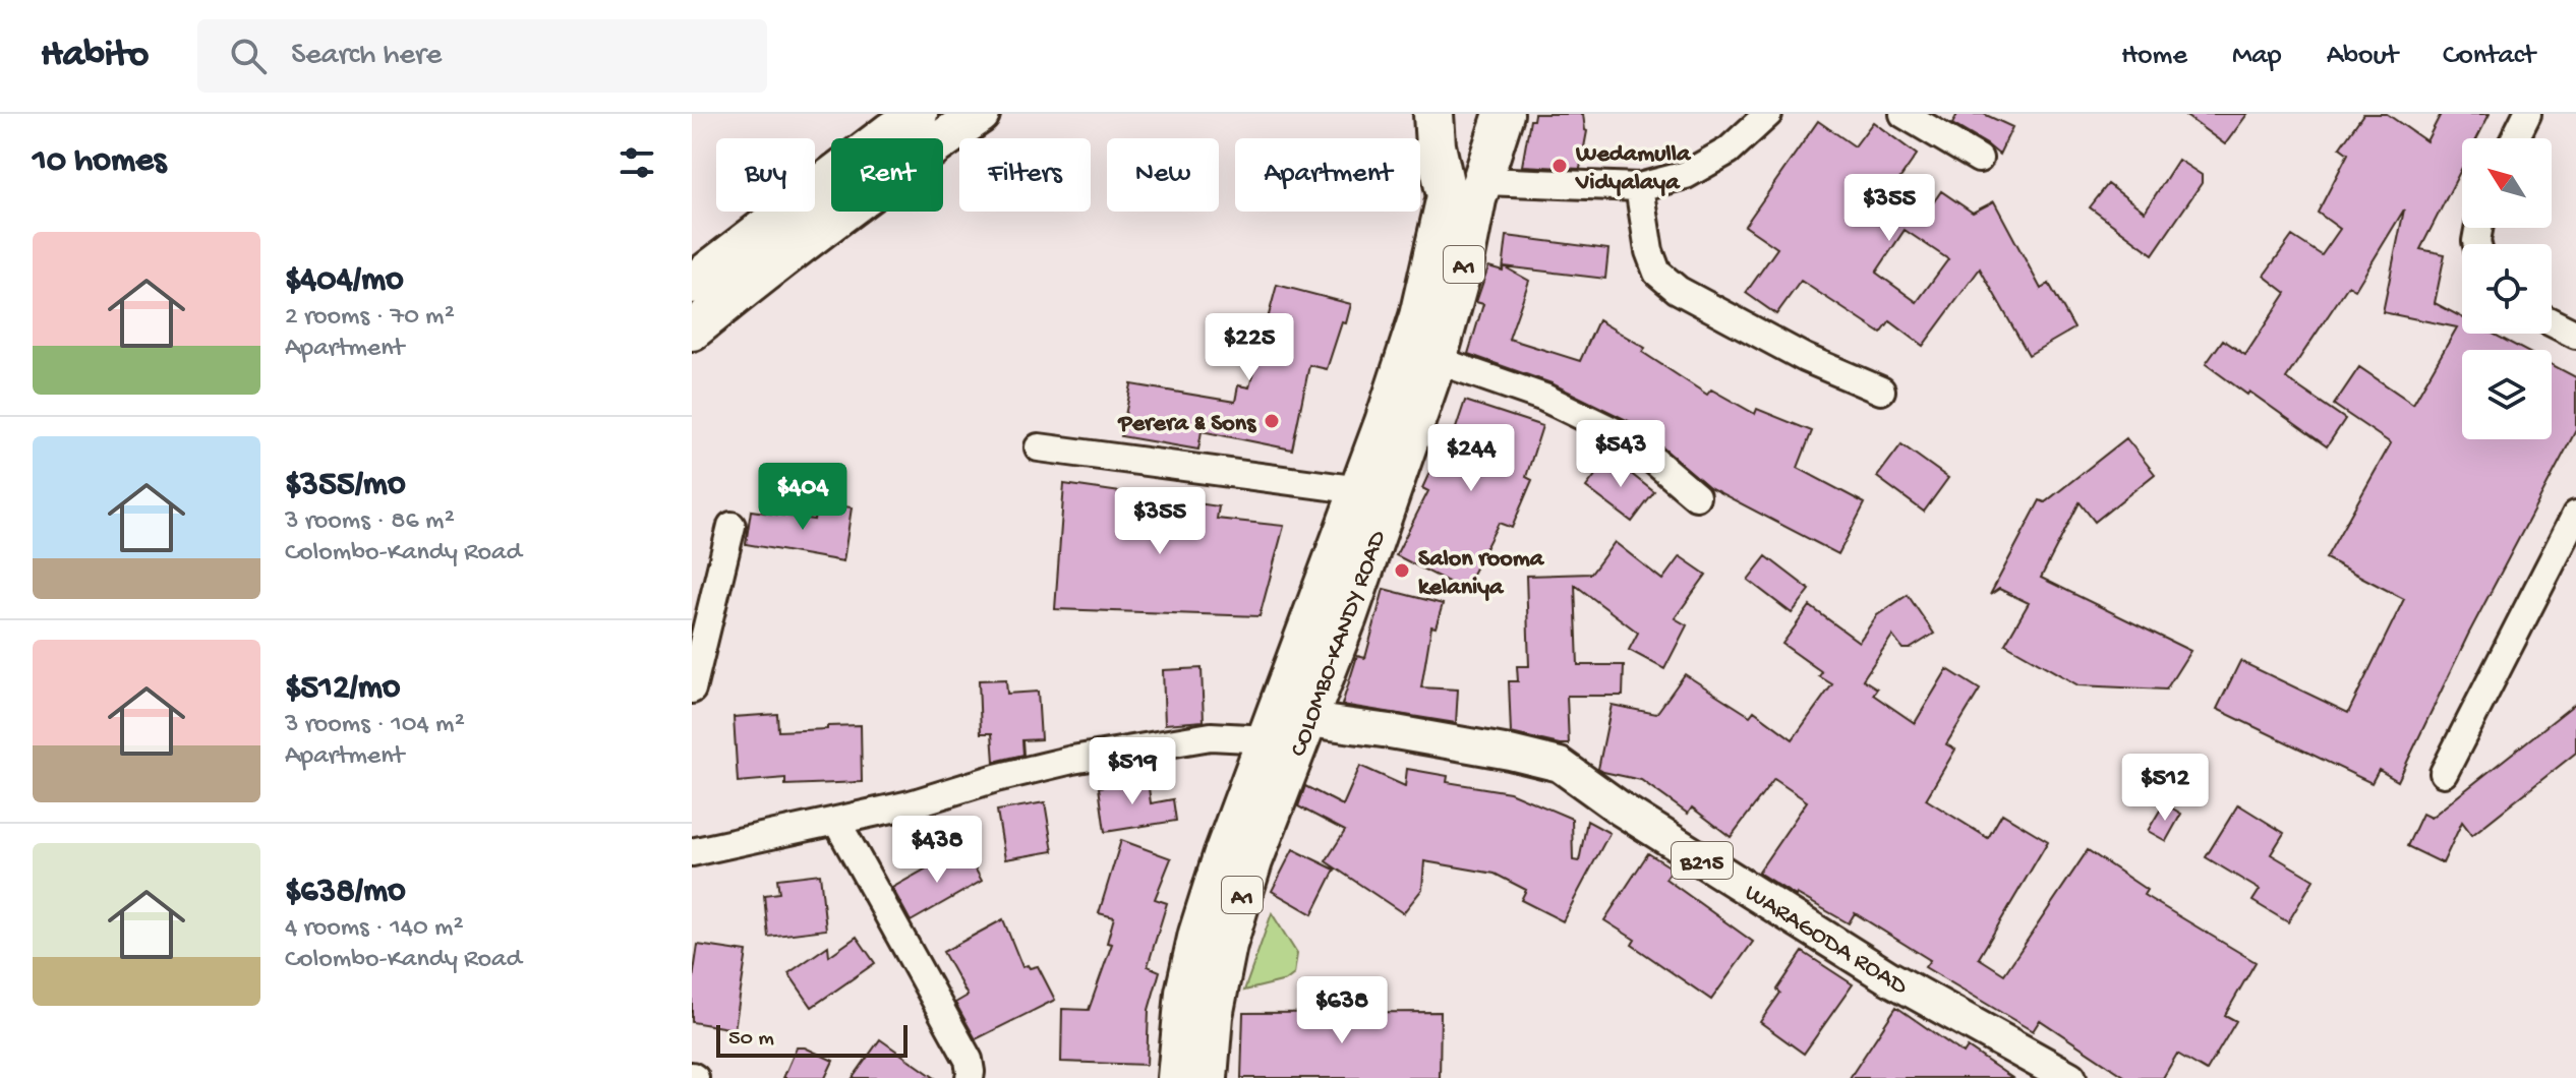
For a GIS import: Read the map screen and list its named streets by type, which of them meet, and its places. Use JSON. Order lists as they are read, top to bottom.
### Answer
{
  "streets": {
    "highway": ["A1", "COLOMBO-KANDY ROAD"],
    "main road": ["B215", "WARAGODA ROAD"]
  },
  "crossings": [
    ["COLOMBO-KANDY ROAD", "WARAGODA ROAD"]
  ],
  "places": ["Wedamulla Vidyalaya", "Perera & Sons", "Salon rooma kelaniya"],
  "scale_bar": "50 m",
  "north": "top left",
  "page": {
    "header": "Habito",
    "search": "Search here",
    "nav": [
      "Home",
      "Map",
      "About",
      "Contact"
    ],
    "heading": "10 homes",
    "chip": [
      "Buy",
      "Rent",
      "Filters",
      "New",
      "Apartment"
    ],
    "price": [
      "$355",
      "$225",
      "$543",
      "$244",
      "$404",
      "$355",
      "$519",
      "$512",
      "$438",
      "$638"
    ],
    "list": [
      {
        "name": "$404/mo",
        "note": "2 rooms · 70 m² · Apartment"
      },
      {
        "name": "$355/mo",
        "note": "3 rooms · 86 m² · Colombo-Kandy Road"
      },
      {
        "name": "$512/mo",
        "note": "3 rooms · 104 m² · Apartment"
      },
      {
        "name": "$638/mo",
        "note": "4 rooms · 140 m² · Colombo-Kandy Road"
      }
    ],
    "scale": "50 m"
  }
}
